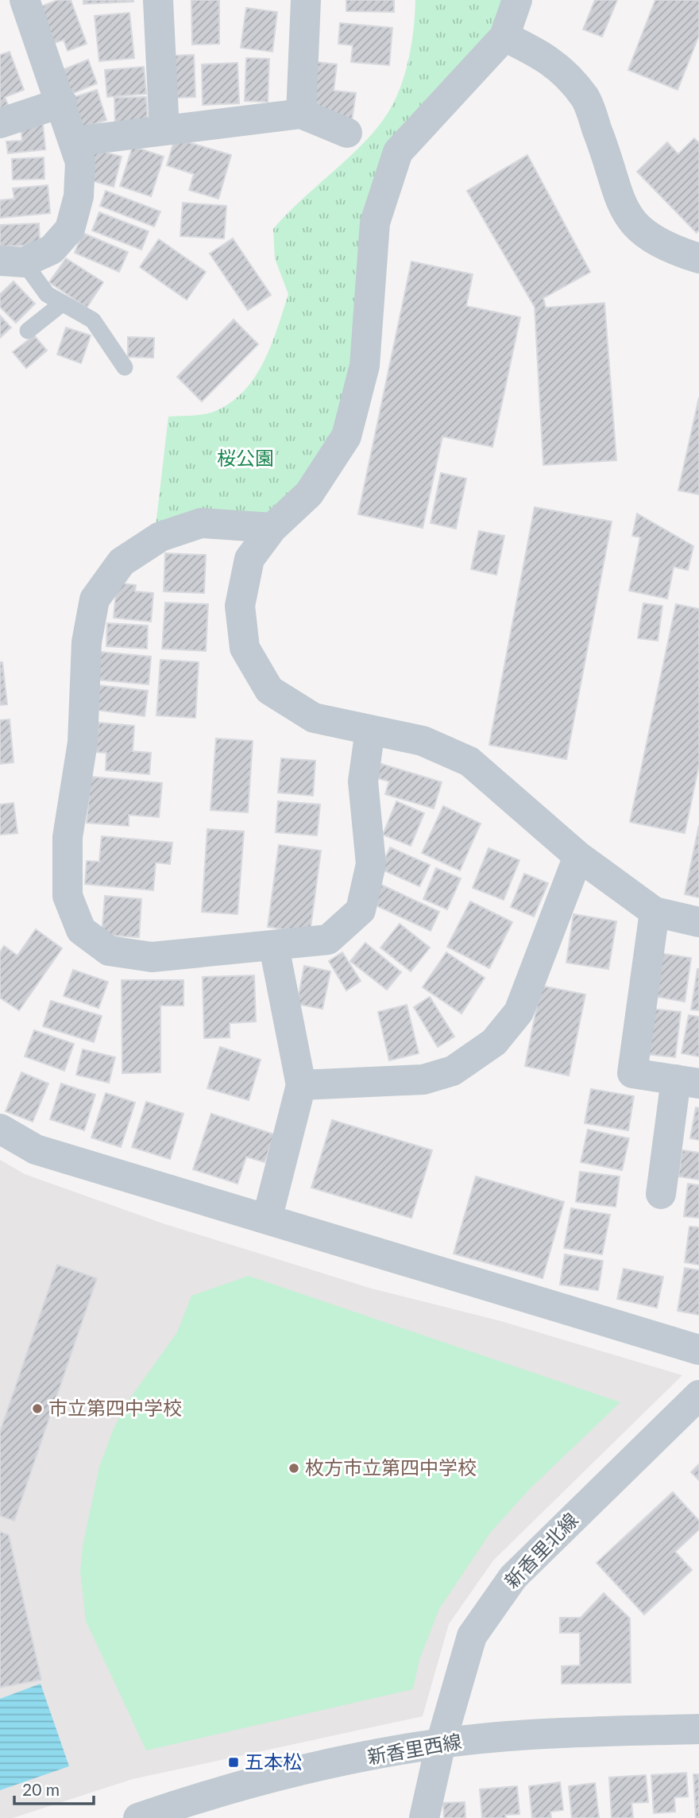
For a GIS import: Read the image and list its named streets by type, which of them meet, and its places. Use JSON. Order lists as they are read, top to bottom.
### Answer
{
  "streets": {
    "street": ["新香里北線", "新香里西線"]
  },
  "crossings": [
    ["新香里北線", "新香里西線"]
  ],
  "parks": ["桜公園"],
  "places": {
    "other": ["市立第四中学校", "枚方市立第四中学校"],
    "transit": ["五本松"]
  },
  "scale_bar": "20 m"
}
